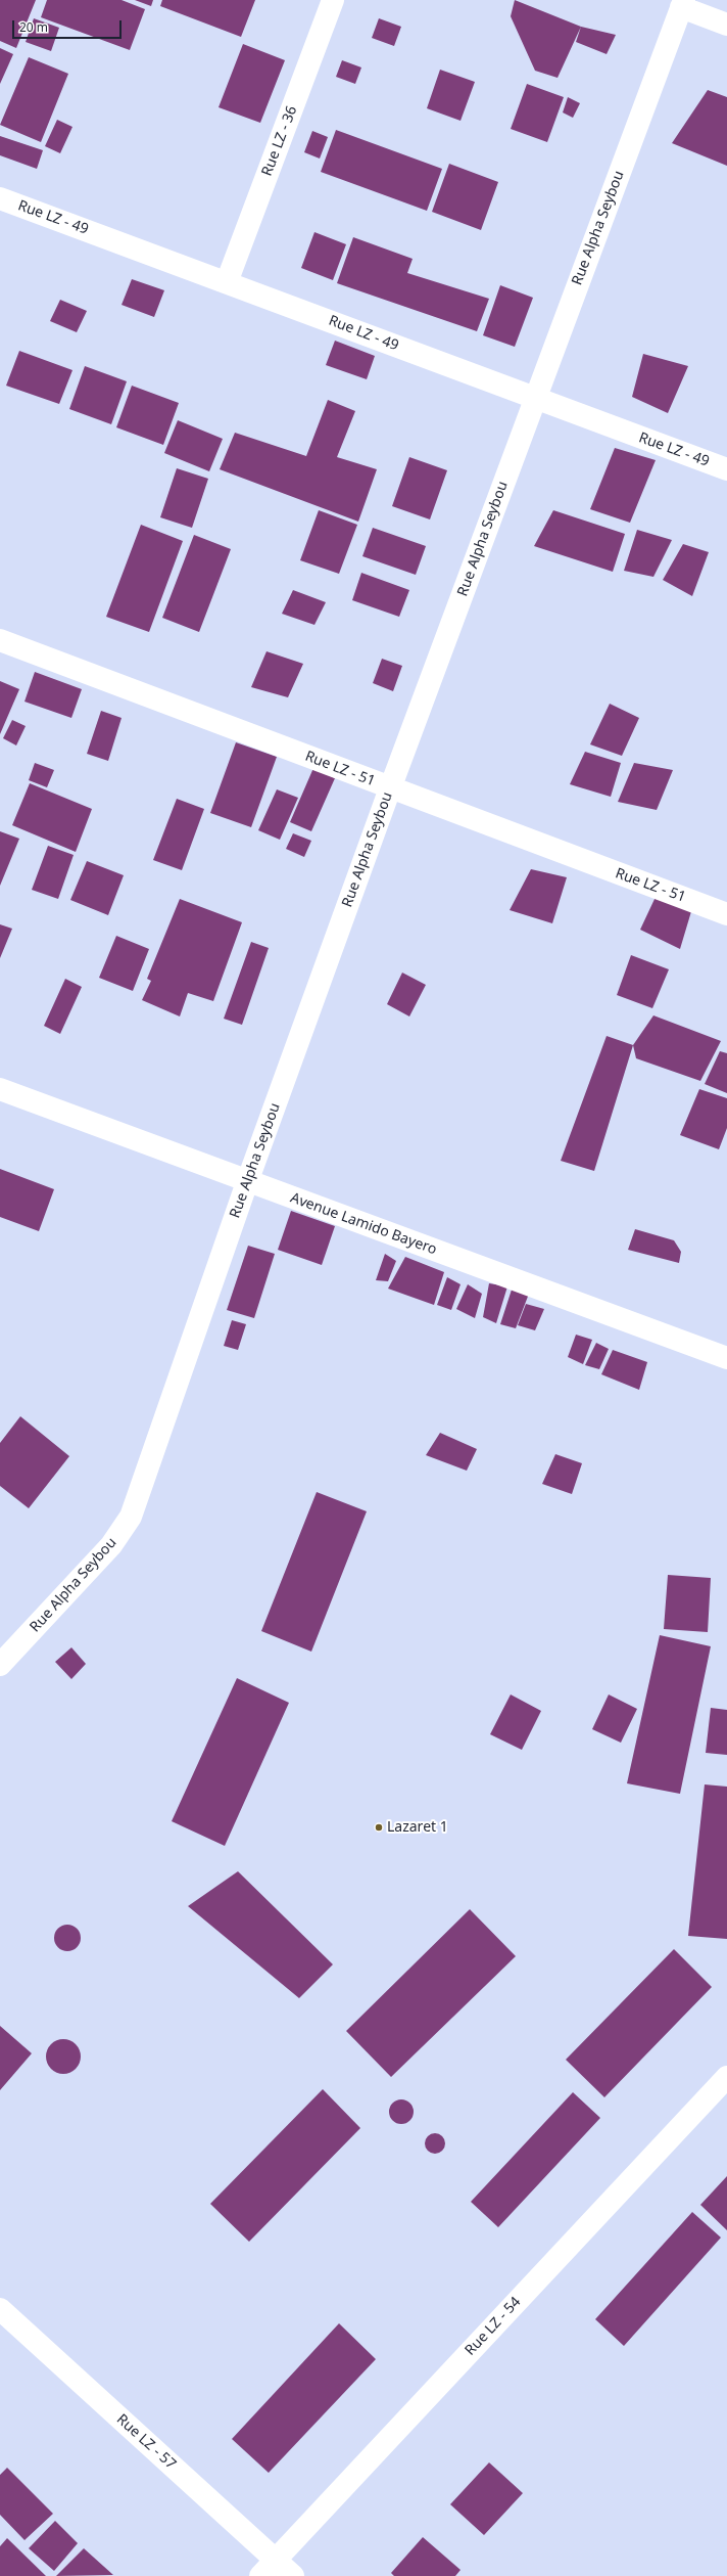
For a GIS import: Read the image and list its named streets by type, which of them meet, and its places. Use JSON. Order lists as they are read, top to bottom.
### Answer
{
  "streets": {
    "street": [
      "Rue LZ - 36",
      "Rue LZ - 49",
      "Rue Alpha Seybou",
      "Rue LZ - 51",
      "Avenue Lamido Bayero",
      "Rue LZ - 54",
      "Rue LZ - 57"
    ]
  },
  "crossings": [
    ["Rue LZ - 36", "Rue LZ - 49"],
    ["Rue LZ - 49", "Rue Alpha Seybou"],
    ["Rue Alpha Seybou", "Rue LZ - 51"],
    ["Rue Alpha Seybou", "Avenue Lamido Bayero"],
    ["Rue LZ - 54", "Rue LZ - 57"]
  ],
  "places": ["Lazaret 1"],
  "scale_bar": "20 m"
}
